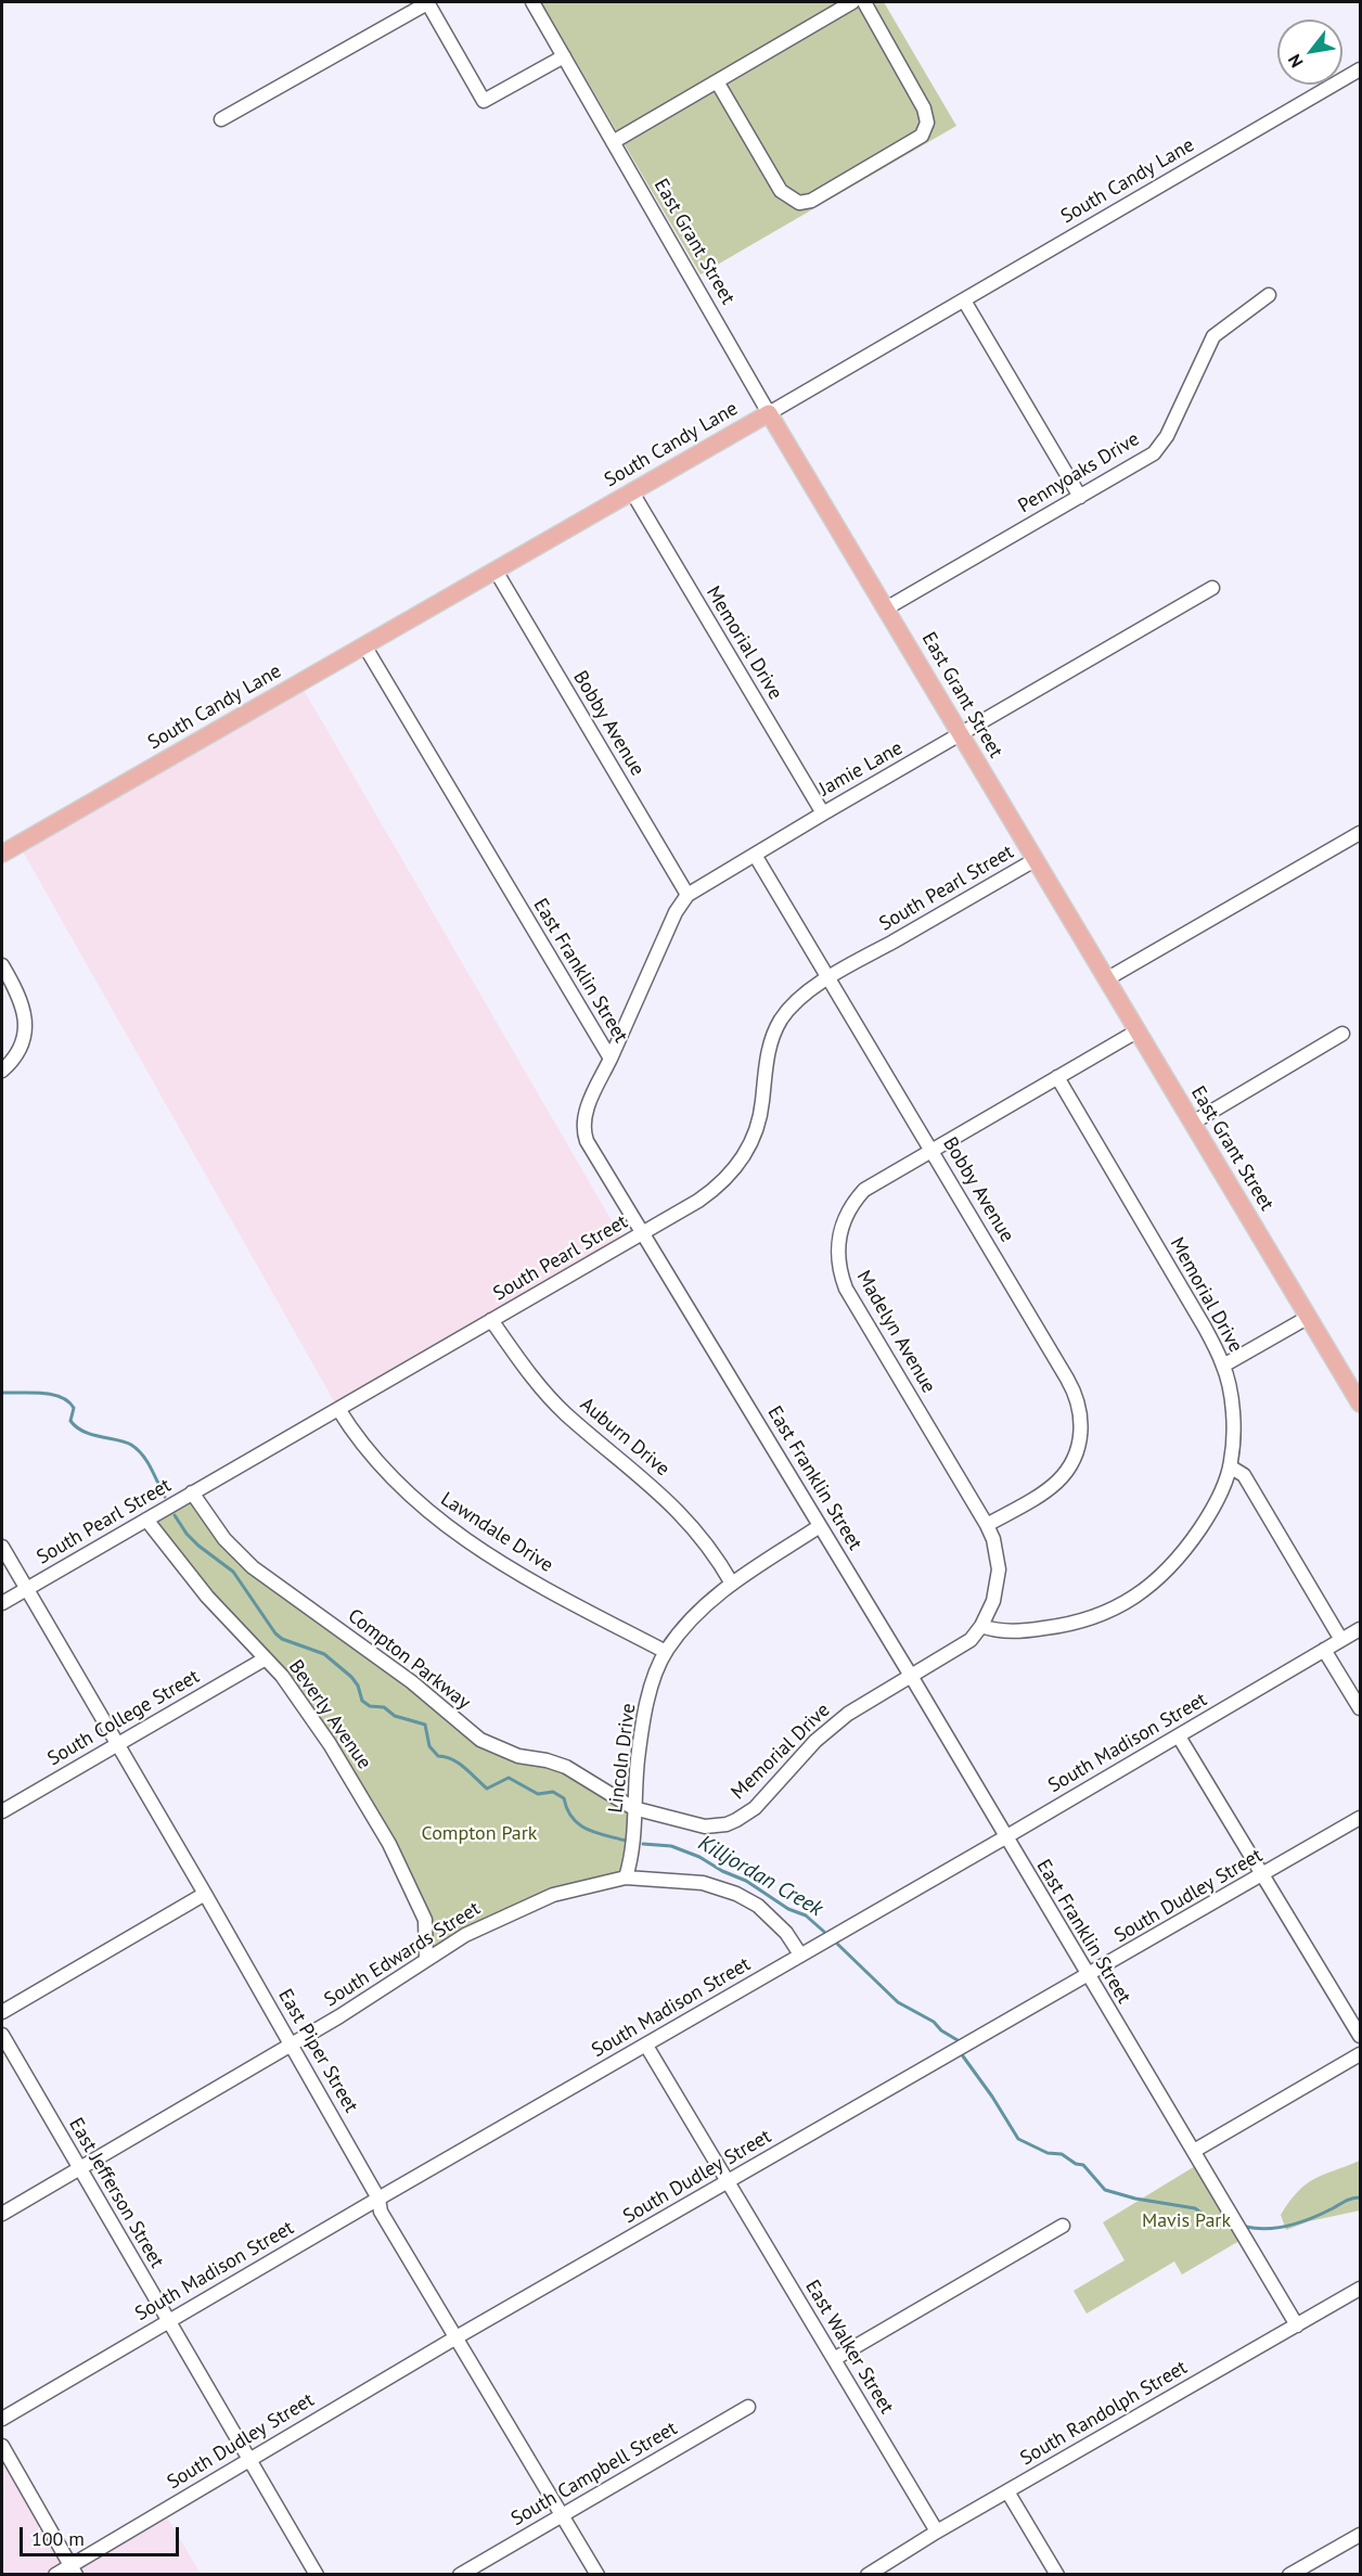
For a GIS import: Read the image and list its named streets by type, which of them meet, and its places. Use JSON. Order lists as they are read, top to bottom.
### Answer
{
  "streets": {
    "main road": ["South Candy Lane", "East Grant Street"],
    "street": [
      "Pennyoaks Drive",
      "Memorial Drive",
      "Bobby Avenue",
      "Jamie Lane",
      "South Pearl Street",
      "East Franklin Street",
      "Madelyn Avenue",
      "Auburn Drive",
      "Lawndale Drive",
      "Compton Parkway",
      "Beverly Avenue",
      "South College Street",
      "South Madison Street",
      "Lincoln Drive",
      "South Dudley Street",
      "South Edwards Street",
      "East Piper Street",
      "East Jefferson Street",
      "East Walker Street",
      "South Randolph Street",
      "South Campbell Street"
    ]
  },
  "crossings": [
    ["South Candy Lane", "East Grant Street"],
    ["South Candy Lane", "Memorial Drive"],
    ["South Candy Lane", "Bobby Avenue"],
    ["South Candy Lane", "East Franklin Street"],
    ["East Grant Street", "Pennyoaks Drive"],
    ["East Grant Street", "Jamie Lane"],
    ["East Grant Street", "South Pearl Street"],
    ["East Grant Street", "Madelyn Avenue"],
    ["Memorial Drive", "Jamie Lane"],
    ["Memorial Drive", "East Franklin Street"],
    ["Memorial Drive", "Madelyn Avenue"],
    ["Memorial Drive", "Compton Parkway"],
    ["Memorial Drive", "Lincoln Drive"],
    ["Bobby Avenue", "Jamie Lane"],
    ["Bobby Avenue", "South Pearl Street"],
    ["Bobby Avenue", "Madelyn Avenue"],
    ["Jamie Lane", "East Franklin Street"],
    ["South Pearl Street", "East Franklin Street"],
    ["South Pearl Street", "Auburn Drive"],
    ["South Pearl Street", "Lawndale Drive"],
    ["South Pearl Street", "Compton Parkway"],
    ["South Pearl Street", "Beverly Avenue"],
    ["South Pearl Street", "East Piper Street"],
    ["East Franklin Street", "Madelyn Avenue"],
    ["East Franklin Street", "South Madison Street"],
    ["East Franklin Street", "Lincoln Drive"],
    ["East Franklin Street", "South Dudley Street"],
    ["East Franklin Street", "South Randolph Street"],
    ["Auburn Drive", "Lincoln Drive"],
    ["Lawndale Drive", "Lincoln Drive"],
    ["Compton Parkway", "Lincoln Drive"],
    ["Beverly Avenue", "South College Street"],
    ["Beverly Avenue", "South Edwards Street"],
    ["South College Street", "East Piper Street"],
    ["South Madison Street", "South Edwards Street"],
    ["South Madison Street", "East Piper Street"],
    ["South Madison Street", "East Jefferson Street"],
    ["South Madison Street", "East Walker Street"],
    ["Lincoln Drive", "South Edwards Street"],
    ["South Dudley Street", "East Piper Street"],
    ["South Dudley Street", "East Jefferson Street"],
    ["South Dudley Street", "East Walker Street"],
    ["South Edwards Street", "East Piper Street"],
    ["South Edwards Street", "East Jefferson Street"],
    ["East Piper Street", "South Campbell Street"],
    ["East Walker Street", "South Randolph Street"]
  ],
  "water": ["Killjordan Creek"],
  "parks": ["Compton Park", "Mavis Park"],
  "scale_bar": "100 m",
  "north": "bottom left"
}
